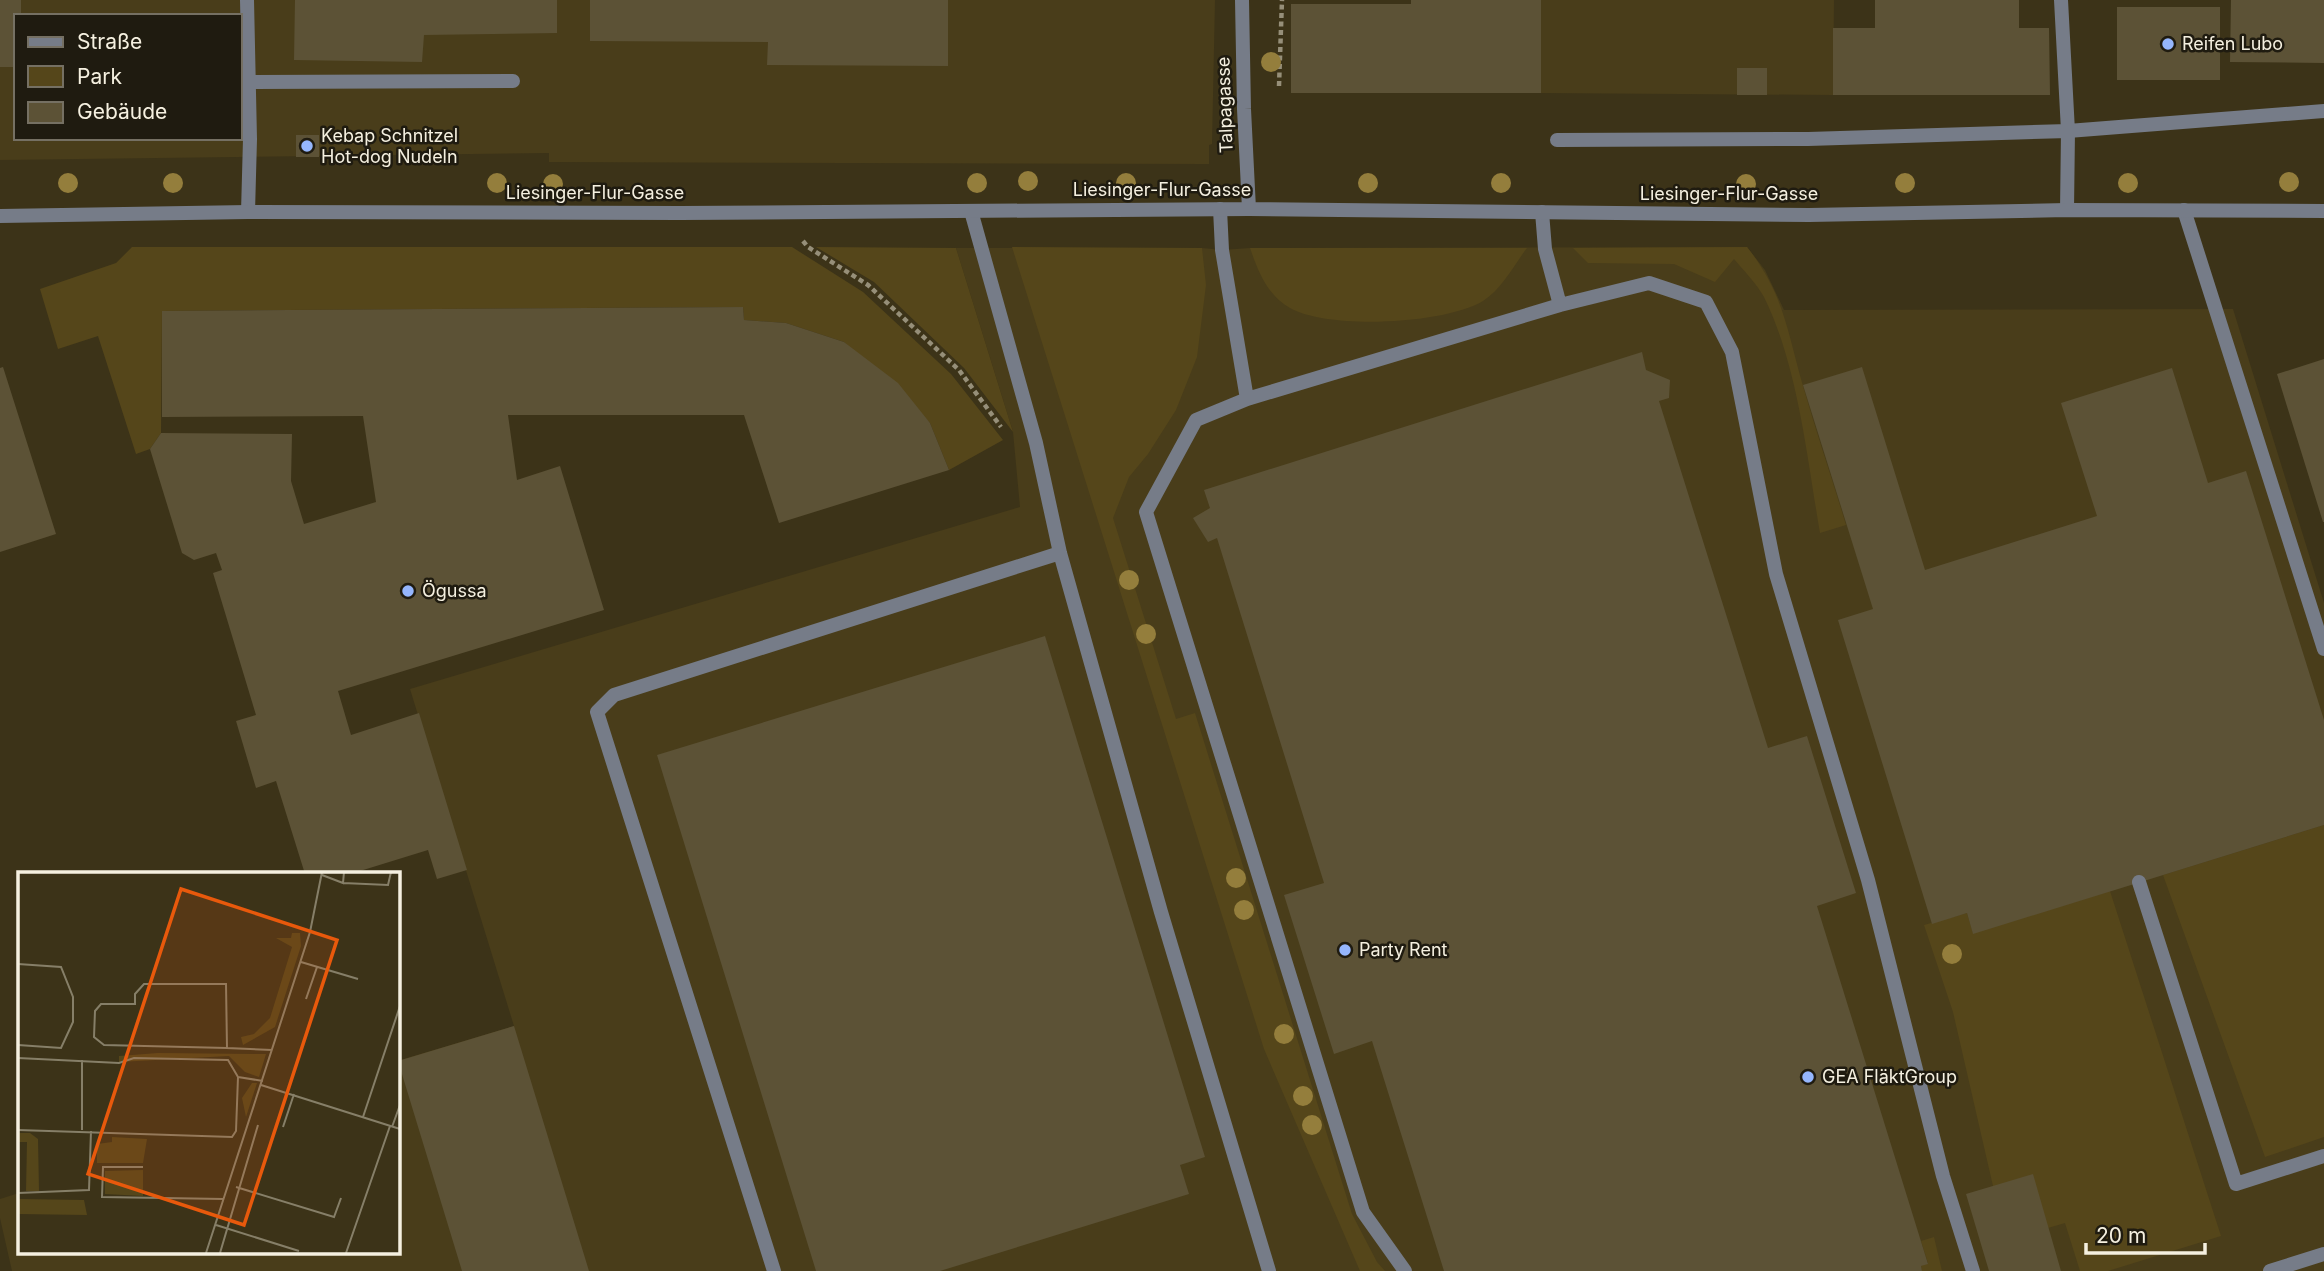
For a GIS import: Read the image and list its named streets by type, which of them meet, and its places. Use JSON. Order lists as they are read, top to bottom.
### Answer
{
  "streets": {
    "street": ["Talpagasse", "Liesinger-Flur-Gasse"]
  },
  "crossings": [
    ["Talpagasse", "Liesinger-Flur-Gasse"]
  ],
  "places": [
    "Reifen Lubo",
    "Kebap Schnitzel Hot-dog Nudeln",
    "Ögussa",
    "Party Rent",
    "GEA FläktGroup"
  ],
  "legend": ["Straße", "Park", "Gebäude"],
  "scale_bar": "20 m"
}
